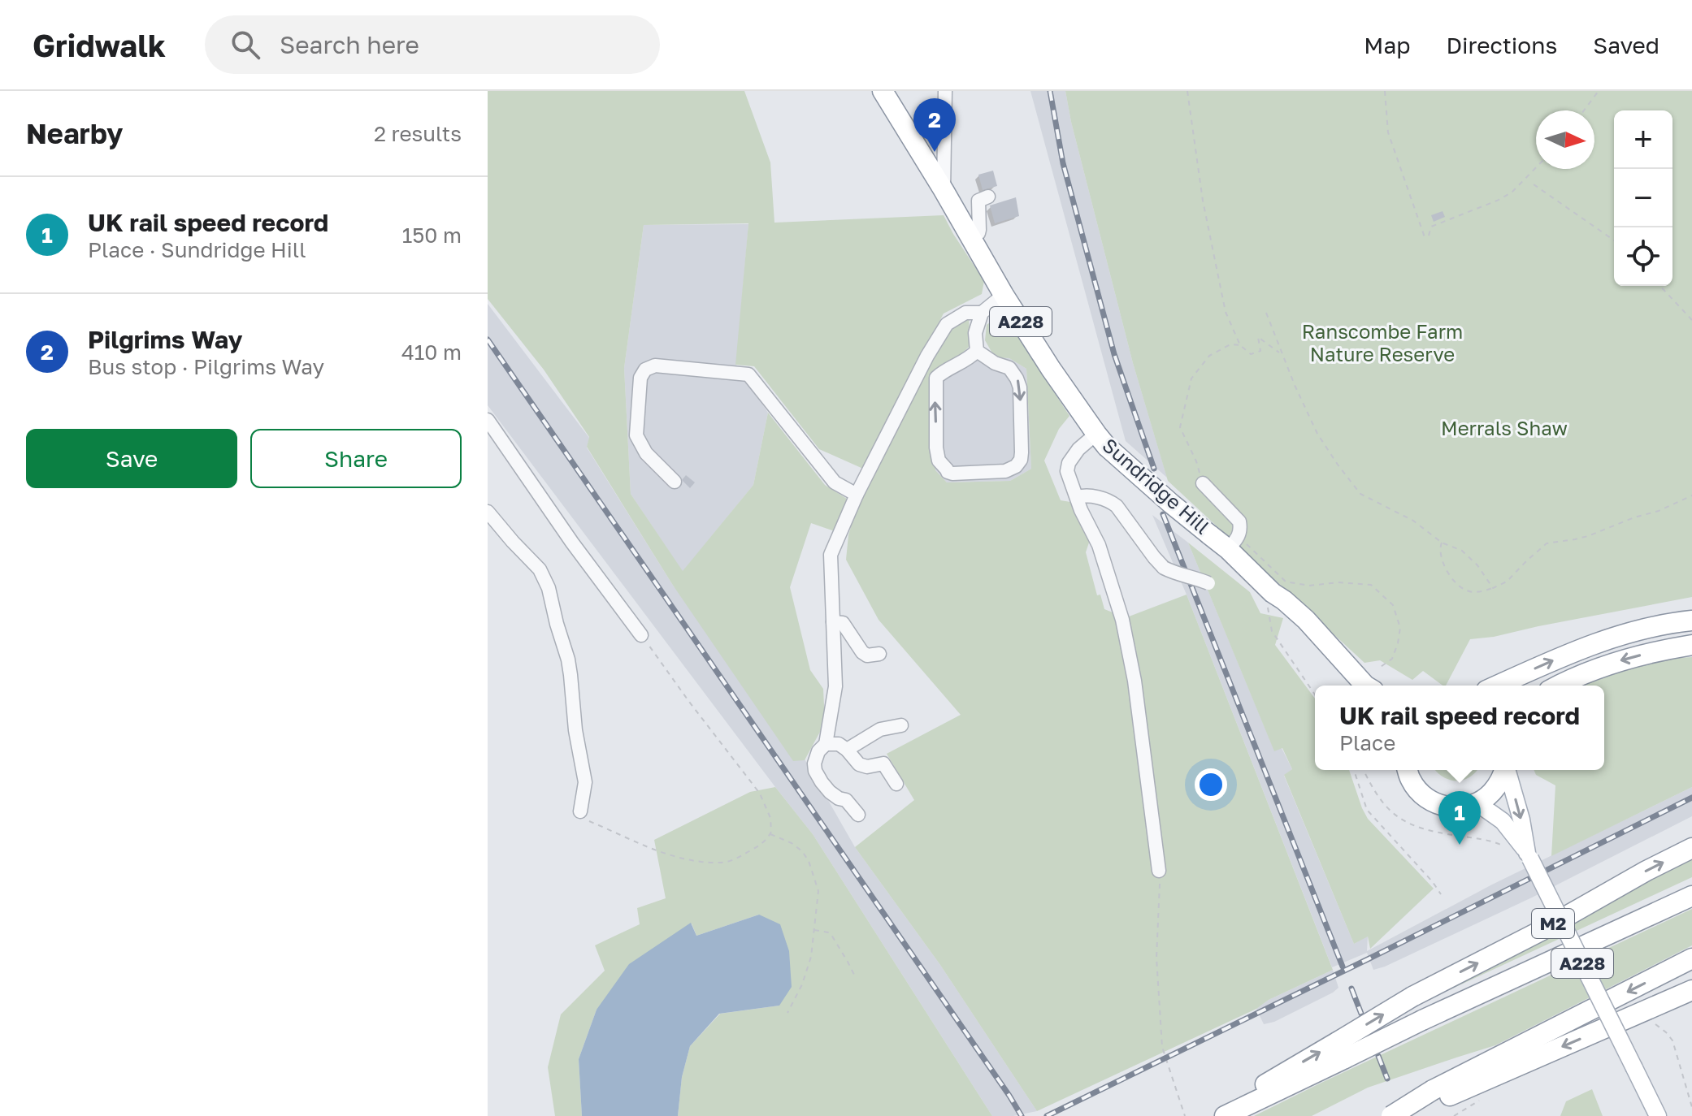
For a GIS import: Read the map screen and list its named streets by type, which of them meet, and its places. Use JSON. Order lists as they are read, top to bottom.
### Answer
{
  "streets": {
    "highway": ["A228", "Sundridge Hill", "M2"]
  },
  "parks": ["Ranscombe Farm Nature Reserve", "Merrals Shaw"],
  "north": "right",
  "page": {
    "header": "Gridwalk",
    "search": "Search here",
    "nav": ["Map", "Directions", "Saved"],
    "heading": ["Nearby", "2 results"],
    "pins": ["2", "1"],
    "map_buttons": ["+", "−"],
    "list": [
      {
        "mark": "1",
        "name": "UK rail speed record",
        "note": "Place · Sundridge Hill",
        "value": "150 m"
      },
      {
        "mark": "2",
        "name": "Pilgrims Way",
        "note": "Bus stop · Pilgrims Way",
        "value": "410 m"
      }
    ],
    "buttons": ["Save", "Share"],
    "popup": ["UK rail speed record", "Place"]
  }
}
